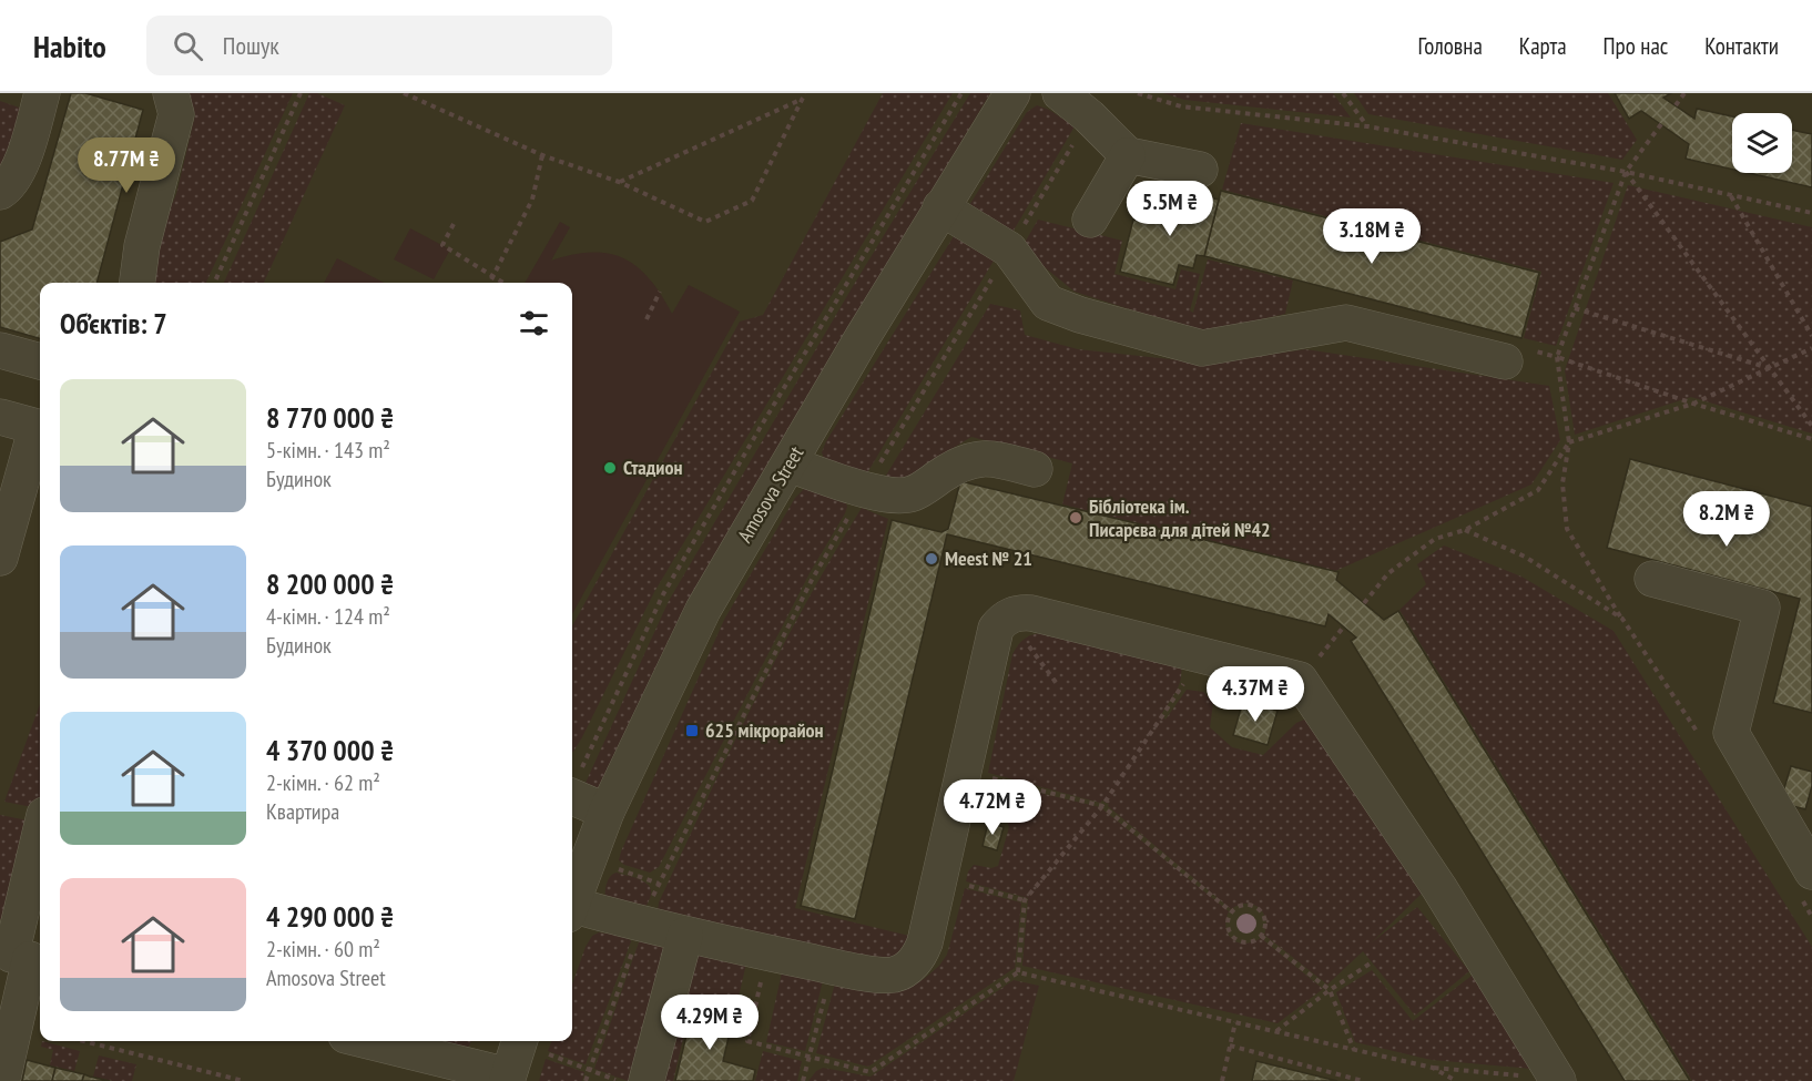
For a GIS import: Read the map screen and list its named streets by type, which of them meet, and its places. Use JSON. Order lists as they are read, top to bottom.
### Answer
{
  "streets": {
    "street": ["Amosova Street"]
  },
  "places": {
    "other": ["Стадион", "Бібліотека ім. Писарєва для дітей №42", "Meest № 21"],
    "transit": ["625 мікрорайон"]
  },
  "page": {
    "header": "Habito",
    "search": "Пошук",
    "nav": [
      "Головна",
      "Карта",
      "Про нас",
      "Контакти"
    ],
    "price": [
      "8.77M ₴",
      "5.5M ₴",
      "3.18M ₴",
      "8.2M ₴",
      "4.37M ₴",
      "4.72M ₴",
      "4.29M ₴"
    ],
    "heading": "Об’єктів: 7",
    "list": [
      {
        "name": "8 770 000 ₴",
        "note": "5-кімн. · 143 m² · Будинок"
      },
      {
        "name": "8 200 000 ₴",
        "note": "4-кімн. · 124 m² · Будинок"
      },
      {
        "name": "4 370 000 ₴",
        "note": "2-кімн. · 62 m² · Квартира"
      },
      {
        "name": "4 290 000 ₴",
        "note": "2-кімн. · 60 m² · Amosova Street"
      }
    ]
  }
}
